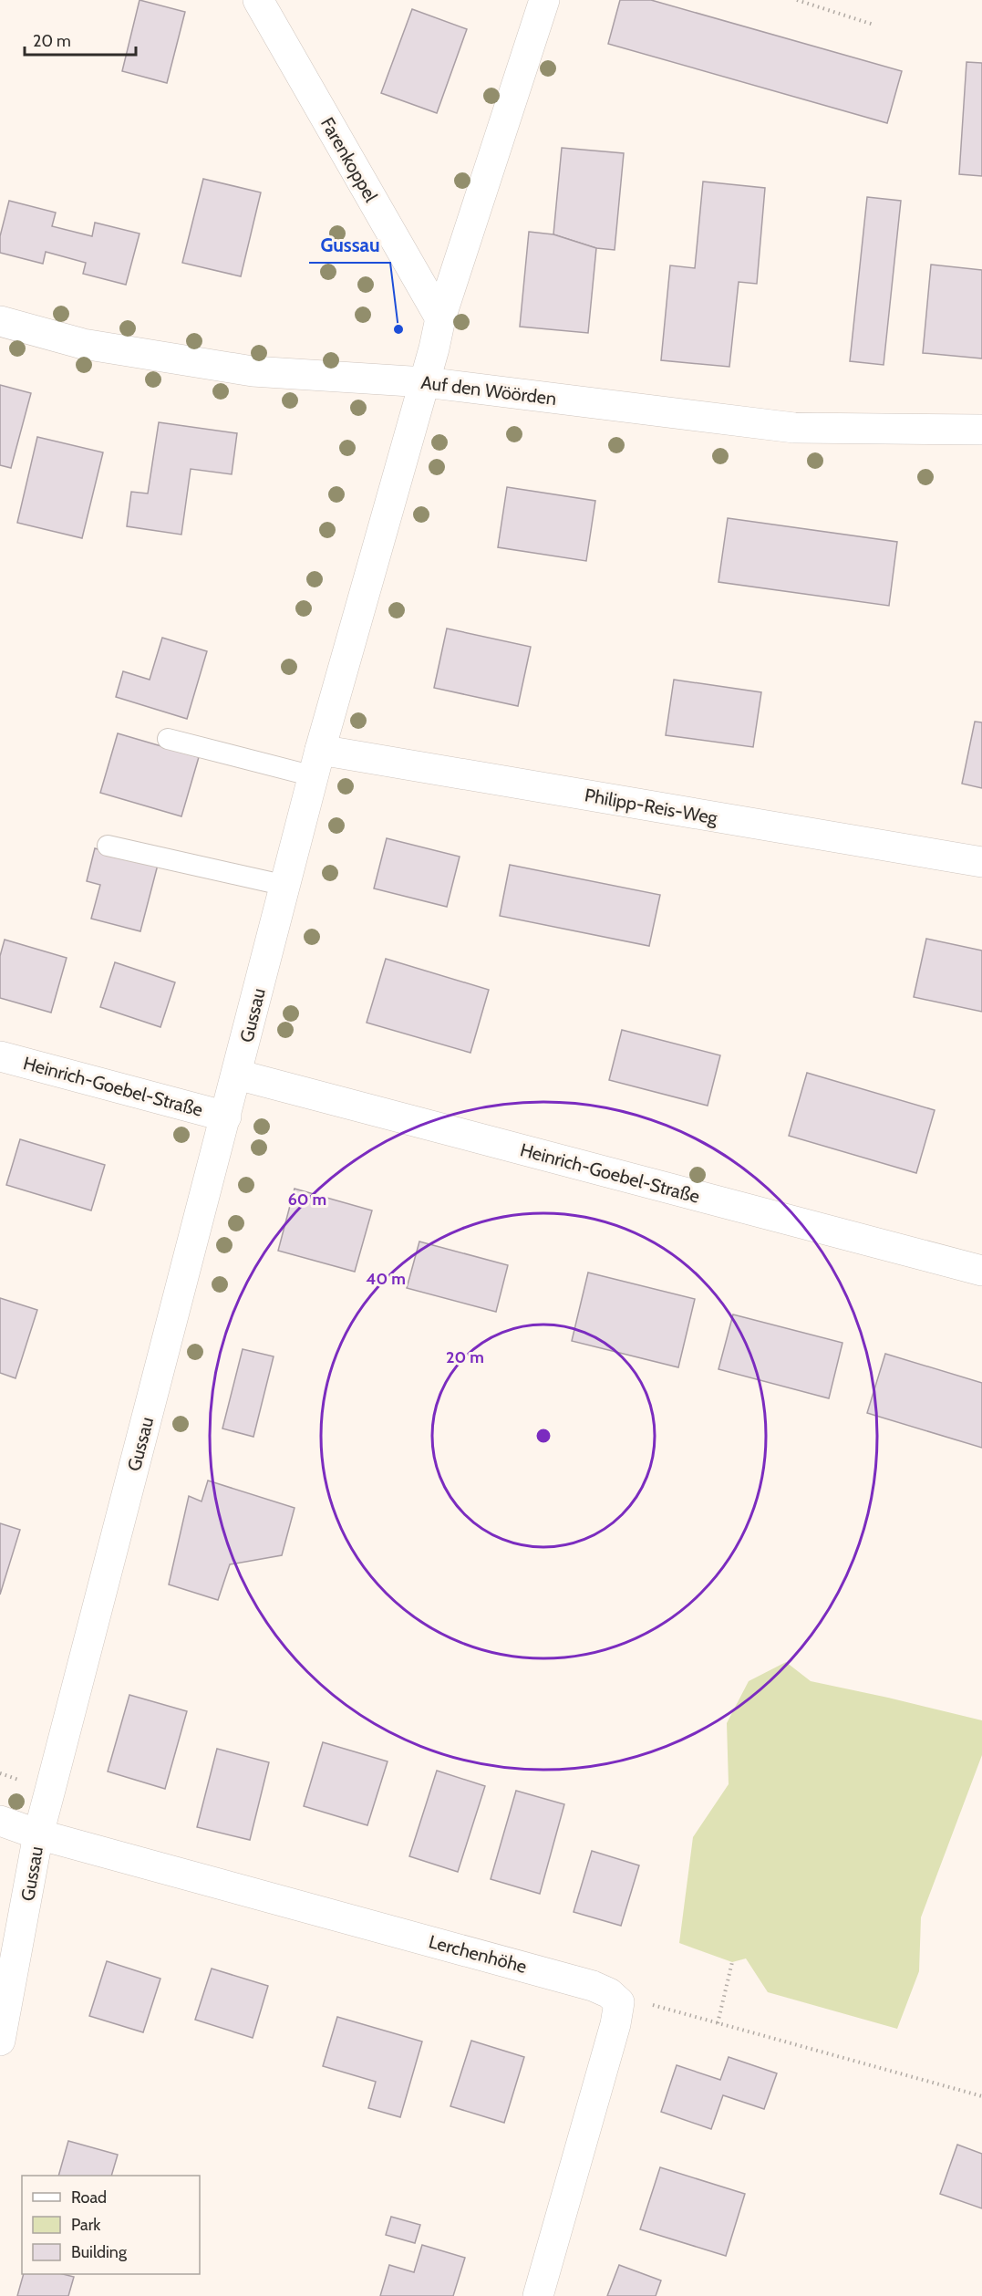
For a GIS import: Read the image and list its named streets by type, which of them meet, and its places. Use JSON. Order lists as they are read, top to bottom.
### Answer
{
  "streets": {
    "street": [
      "Farenkoppel",
      "Auf den Wöörden",
      "Philipp-Reis-Weg",
      "Gussau",
      "Heinrich-Goebel-Straße",
      "Lerchenhöhe"
    ]
  },
  "crossings": [
    ["Farenkoppel", "Gussau"],
    ["Auf den Wöörden", "Gussau"],
    ["Philipp-Reis-Weg", "Gussau"],
    ["Gussau", "Heinrich-Goebel-Straße"],
    ["Gussau", "Lerchenhöhe"]
  ],
  "places": ["Gussau"],
  "legend": ["Road", "Park", "Building"],
  "scale_bar": "20 m",
  "rings": ["60 m", "40 m", "20 m"]
}
